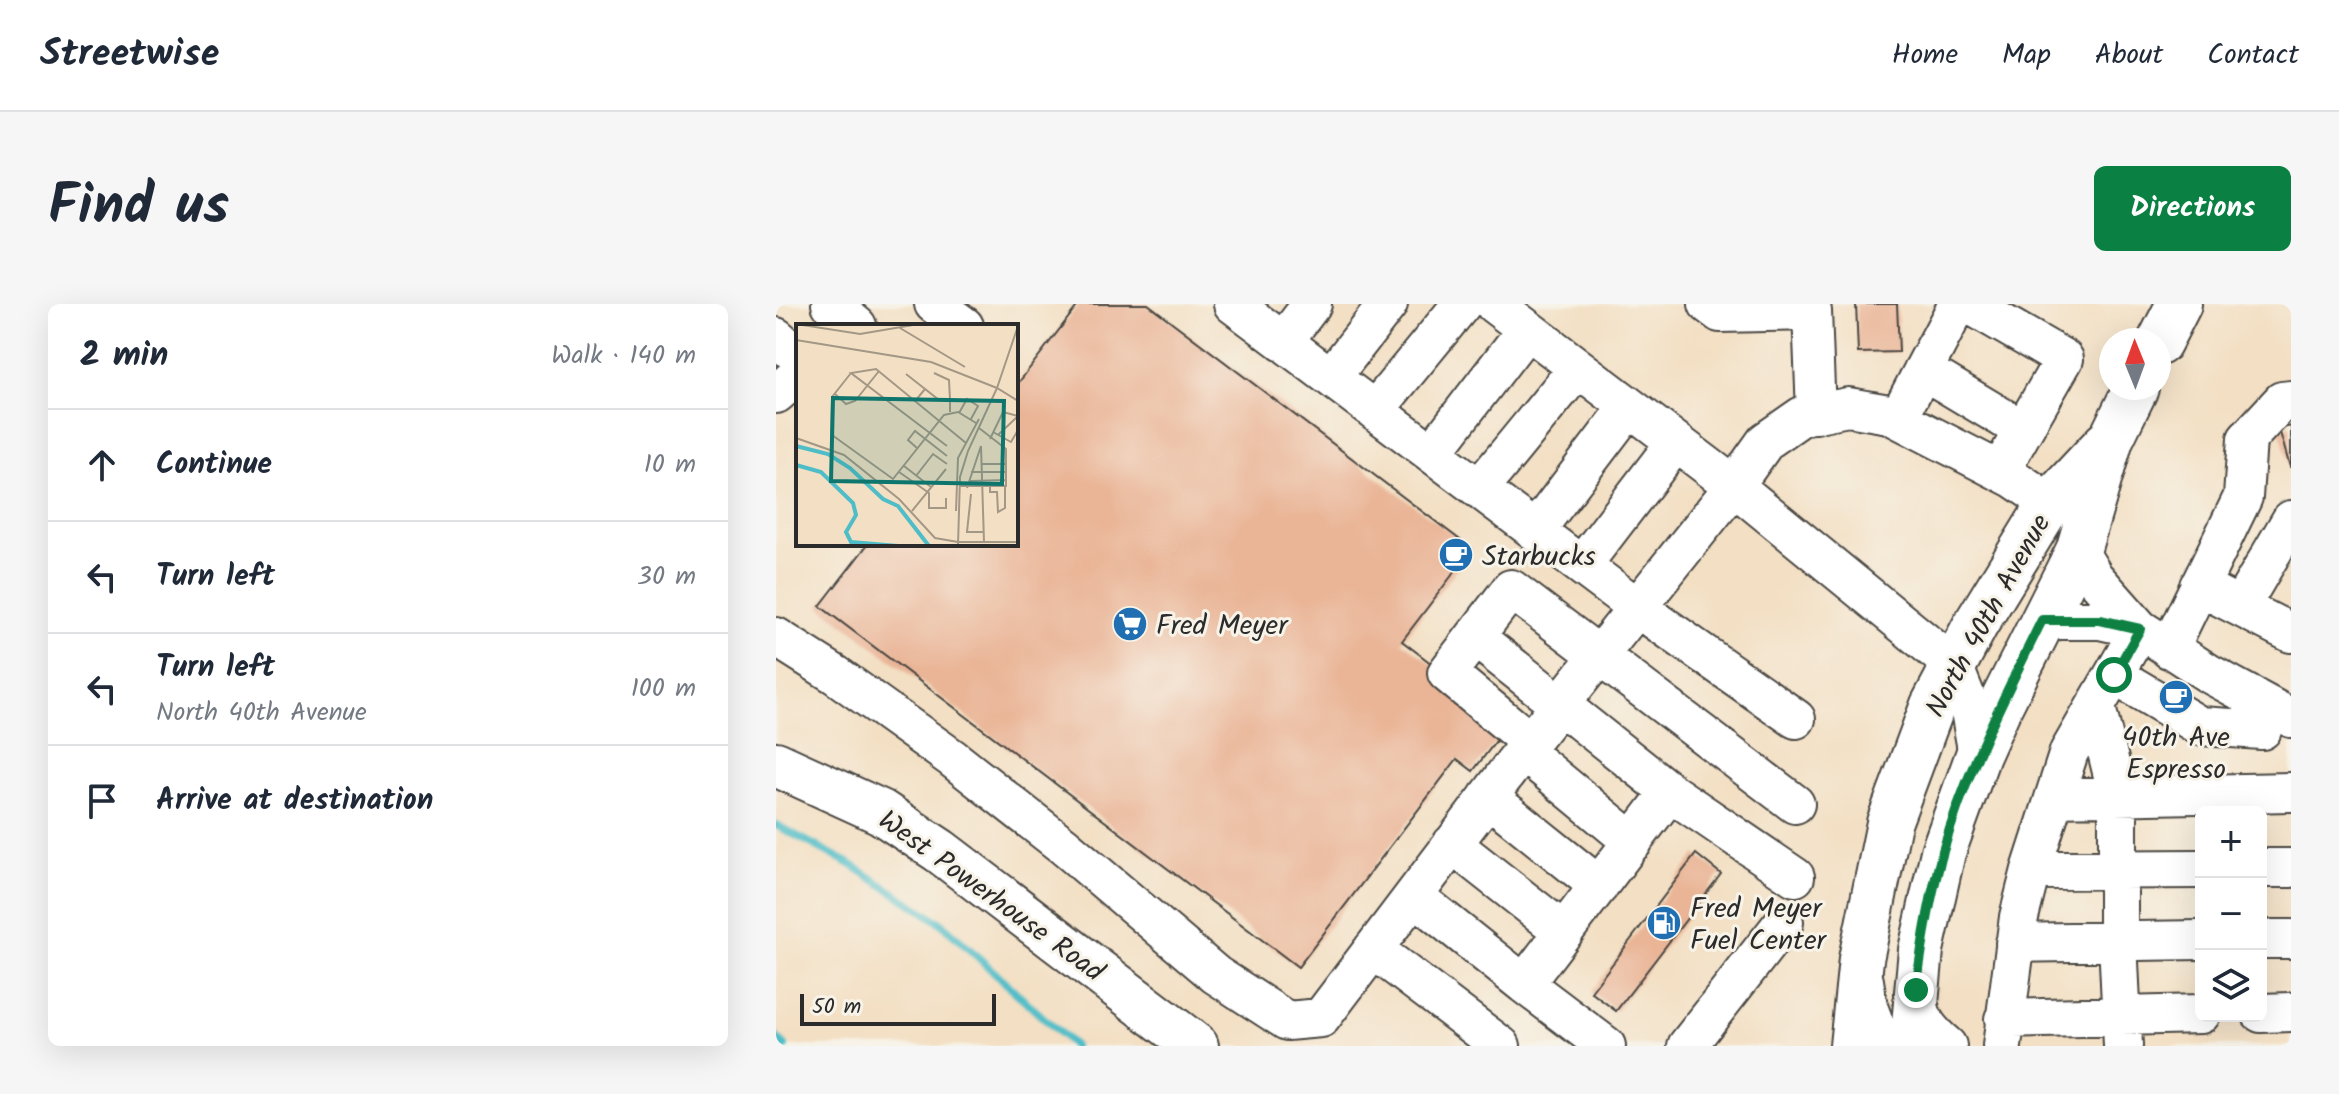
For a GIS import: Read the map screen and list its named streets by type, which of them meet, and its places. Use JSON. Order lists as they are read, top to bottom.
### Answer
{
  "streets": {
    "main road": ["North 40th Avenue", "West Powerhouse Road"]
  },
  "places": {
    "cafe": ["Starbucks", "40th Ave Espresso"],
    "supermarket": ["Fred Meyer"],
    "fuel station": ["Fred Meyer Fuel Center"]
  },
  "scale_bar": "50 m",
  "north": "top",
  "page": {
    "header": "Streetwise",
    "nav": [
      "Home",
      "Map",
      "About",
      "Contact"
    ],
    "title": "Find us",
    "buttons": "Directions",
    "heading": ["2 min", "Walk · 140 m"],
    "list": [
      ["Continue", "10 m"],
      ["Turn left", "30 m"],
      ["Turn left", "North 40th Avenue", "100 m"],
      "Arrive at destination"
    ],
    "map_buttons": ["+", "−"],
    "scale": "50 m"
  }
}
